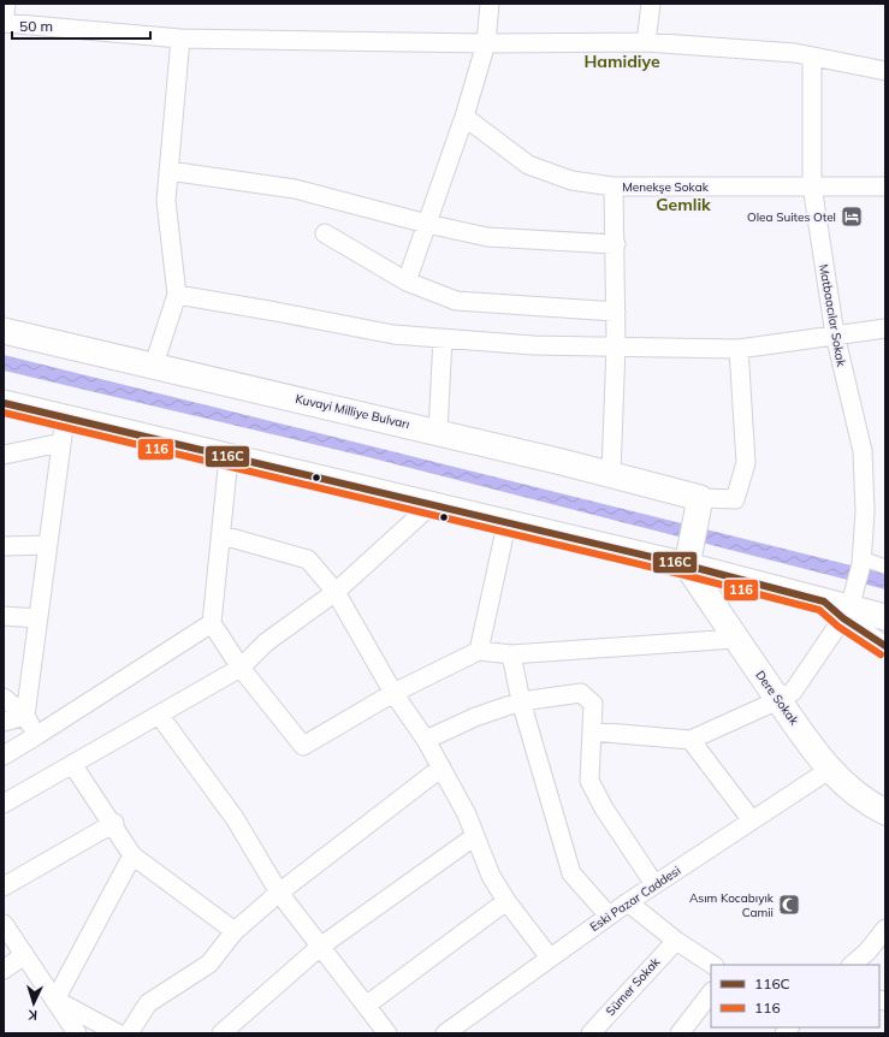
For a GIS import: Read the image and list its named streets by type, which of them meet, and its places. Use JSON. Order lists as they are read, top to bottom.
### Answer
{
  "streets": {
    "main road": ["Kuvayi Milliye Bulvarı", "Dere Sokak"],
    "street": [
      "Menekşe Sokak",
      "Matbaacılar Sokak",
      "Eski Pazar Caddesi",
      "Sümer Sokak"
    ]
  },
  "crossings": [
    ["Menekşe Sokak", "Matbaacılar Sokak"],
    ["Dere Sokak", "Eski Pazar Caddesi"]
  ],
  "districts": ["Hamidiye", "Gemlik"],
  "places": {
    "hotel": ["Olea Suites Otel"],
    "mosque": ["Asım Kocabıyık Camii"]
  },
  "lines": ["transit line 116C", "transit line 116"],
  "legend": ["116C", "116"],
  "scale_bar": "50 m",
  "north": "bottom"
}
